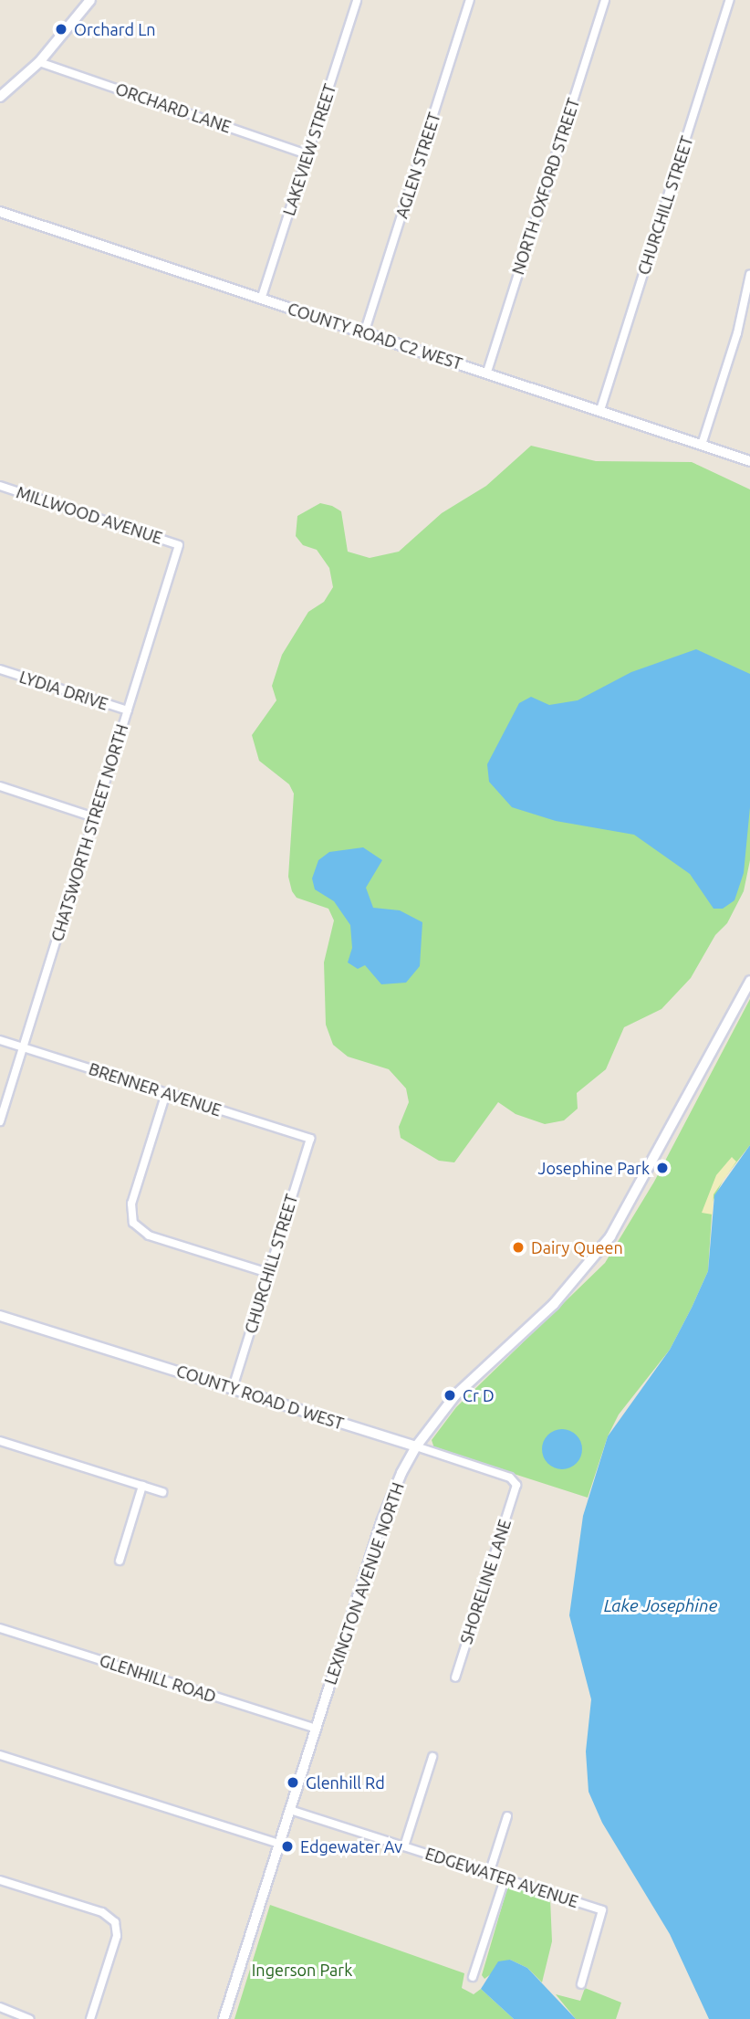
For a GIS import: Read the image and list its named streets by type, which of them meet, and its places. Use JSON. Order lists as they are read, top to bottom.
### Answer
{
  "streets": {
    "street": [
      "ORCHARD LANE",
      "LAKEVIEW STREET",
      "AGLEN STREET",
      "NORTH OXFORD STREET",
      "CHURCHILL STREET",
      "COUNTY ROAD C2 WEST",
      "MILLWOOD AVENUE",
      "LYDIA DRIVE",
      "CHATSWORTH STREET NORTH",
      "BRENNER AVENUE",
      "COUNTY ROAD D WEST",
      "SHORELINE LANE",
      "LEXINGTON AVENUE NORTH",
      "GLENHILL ROAD",
      "EDGEWATER AVENUE"
    ]
  },
  "crossings": [
    ["ORCHARD LANE", "LAKEVIEW STREET"],
    ["LAKEVIEW STREET", "COUNTY ROAD C2 WEST"],
    ["AGLEN STREET", "COUNTY ROAD C2 WEST"],
    ["NORTH OXFORD STREET", "COUNTY ROAD C2 WEST"],
    ["CHURCHILL STREET", "COUNTY ROAD C2 WEST"],
    ["CHURCHILL STREET", "BRENNER AVENUE"],
    ["CHURCHILL STREET", "COUNTY ROAD D WEST"],
    ["MILLWOOD AVENUE", "CHATSWORTH STREET NORTH"],
    ["LYDIA DRIVE", "CHATSWORTH STREET NORTH"],
    ["CHATSWORTH STREET NORTH", "BRENNER AVENUE"],
    ["COUNTY ROAD D WEST", "SHORELINE LANE"],
    ["COUNTY ROAD D WEST", "LEXINGTON AVENUE NORTH"],
    ["LEXINGTON AVENUE NORTH", "GLENHILL ROAD"],
    ["LEXINGTON AVENUE NORTH", "EDGEWATER AVENUE"]
  ],
  "water": ["Lake Josephine"],
  "parks": ["Ingerson Park"],
  "places": [
    "Orchard Ln",
    "Josephine Park",
    "Dairy Queen",
    "Cr D",
    "Glenhill Rd",
    "Edgewater Av"
  ]
}
